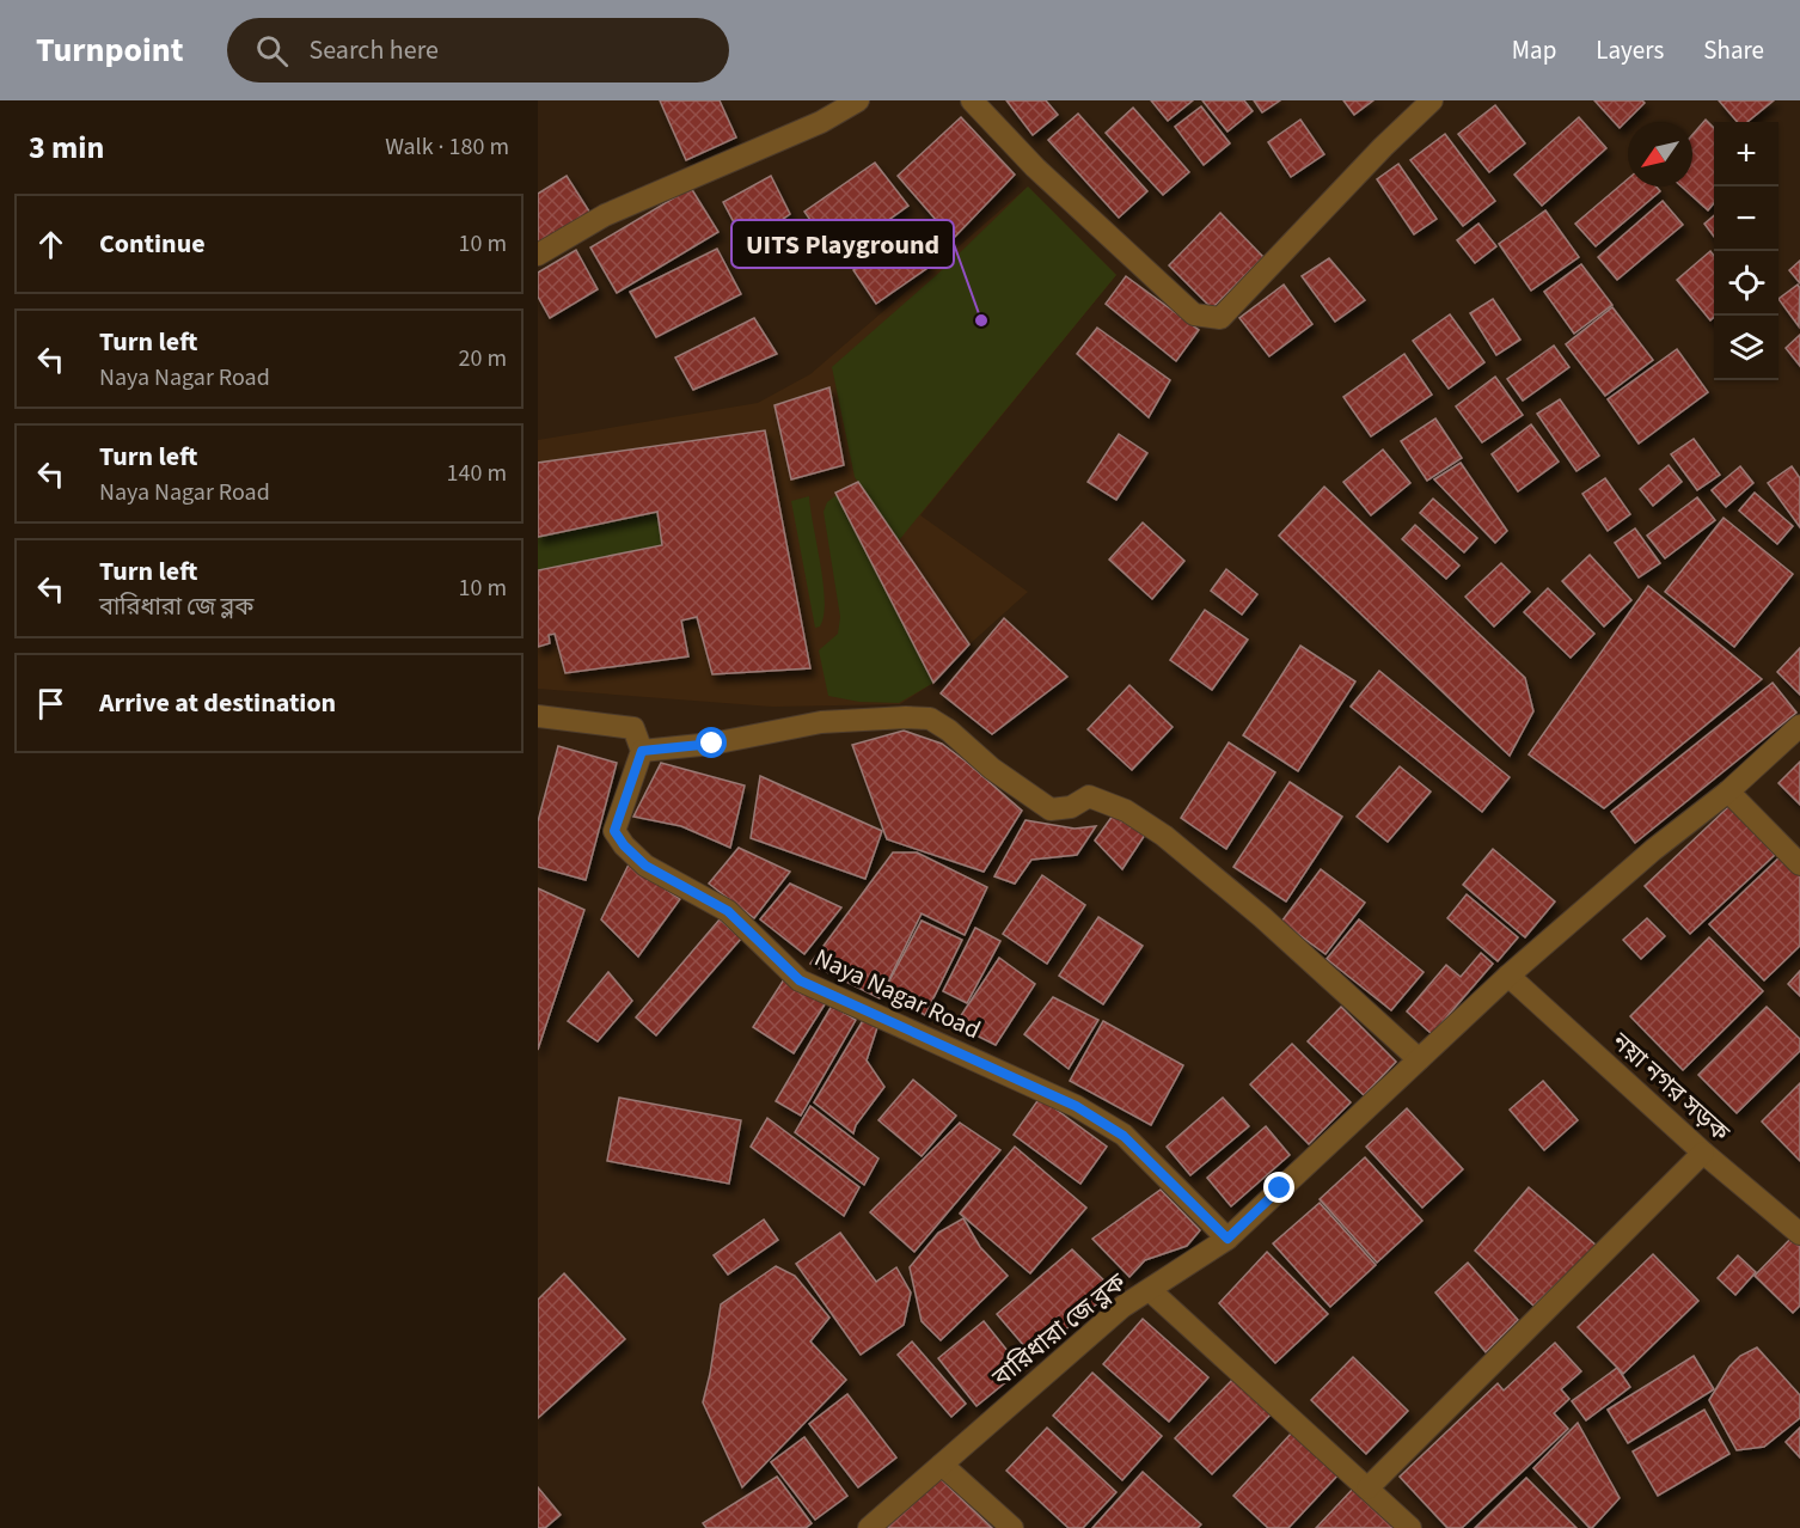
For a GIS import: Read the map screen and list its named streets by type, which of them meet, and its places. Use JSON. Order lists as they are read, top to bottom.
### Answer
{
  "streets": {
    "street": ["Naya Nagar Road", "নয়া নগর সড়ক", "বারিধারা জে ব্লক"]
  },
  "crossings": [
    ["Naya Nagar Road", "বারিধারা জে ব্লক"],
    ["নয়া নগর সড়ক", "বারিধারা জে ব্লক"]
  ],
  "places": ["UITS Playground"],
  "north": "bottom left",
  "page": {
    "header": "Turnpoint",
    "search": "Search here",
    "nav": ["Map", "Layers", "Share"],
    "heading": ["3 min", "Walk · 180 m"],
    "map_buttons": ["+", "−"],
    "list": [
      ["Continue", "10 m"],
      ["Turn left", "Naya Nagar Road", "20 m"],
      ["Turn left", "Naya Nagar Road", "140 m"],
      ["Turn left", "বারিধারা জে ব্লক", "10 m"],
      "Arrive at destination"
    ]
  }
}
